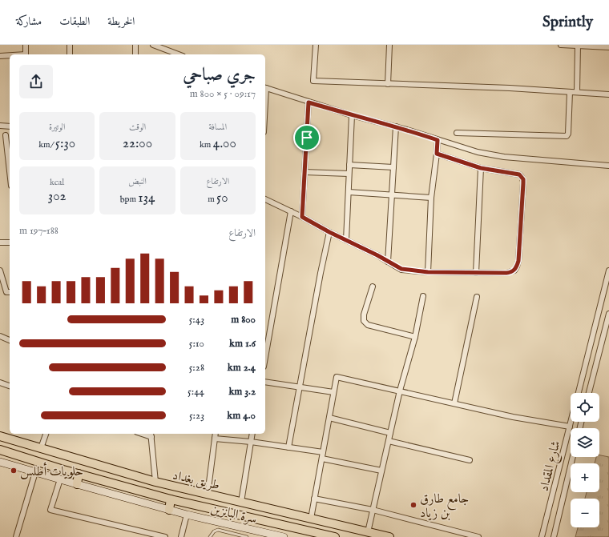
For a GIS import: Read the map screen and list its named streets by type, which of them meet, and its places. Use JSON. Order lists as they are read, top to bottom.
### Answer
{
  "streets": {
    "main road": ["طريق بغداد", "سرة البانزين"],
    "street": ["شارع المقداد"]
  },
  "places": ["حلويات أطلس", "جامع طارق بن زياد"],
  "page": {
    "header": "Sprintly",
    "nav": ["الخريطة", "الطبقات", "مشاركة"],
    "heading": ["جري صباحي", "09:17 · 5 × 800 m"],
    "stats": [
      ["المسافة", "4.00 km"],
      ["الوقت", "22:00"],
      ["الوتيرة", "5:30 /km"],
      ["الارتفاع", "50 m"],
      ["النبض", "134 bpm"],
      ["kcal", "302"]
    ],
    "chart": ["الارتفاع", "188–197 m"],
    "list": [
      {
        "name": "800 m",
        "note": "5:43"
      },
      {
        "name": "1.6 km",
        "note": "5:10"
      },
      {
        "name": "2.4 km",
        "note": "5:28"
      },
      {
        "name": "3.2 km",
        "note": "5:44"
      },
      {
        "name": "4.0 km",
        "note": "5:23"
      }
    ],
    "map_buttons": ["+", "−"]
  }
}
